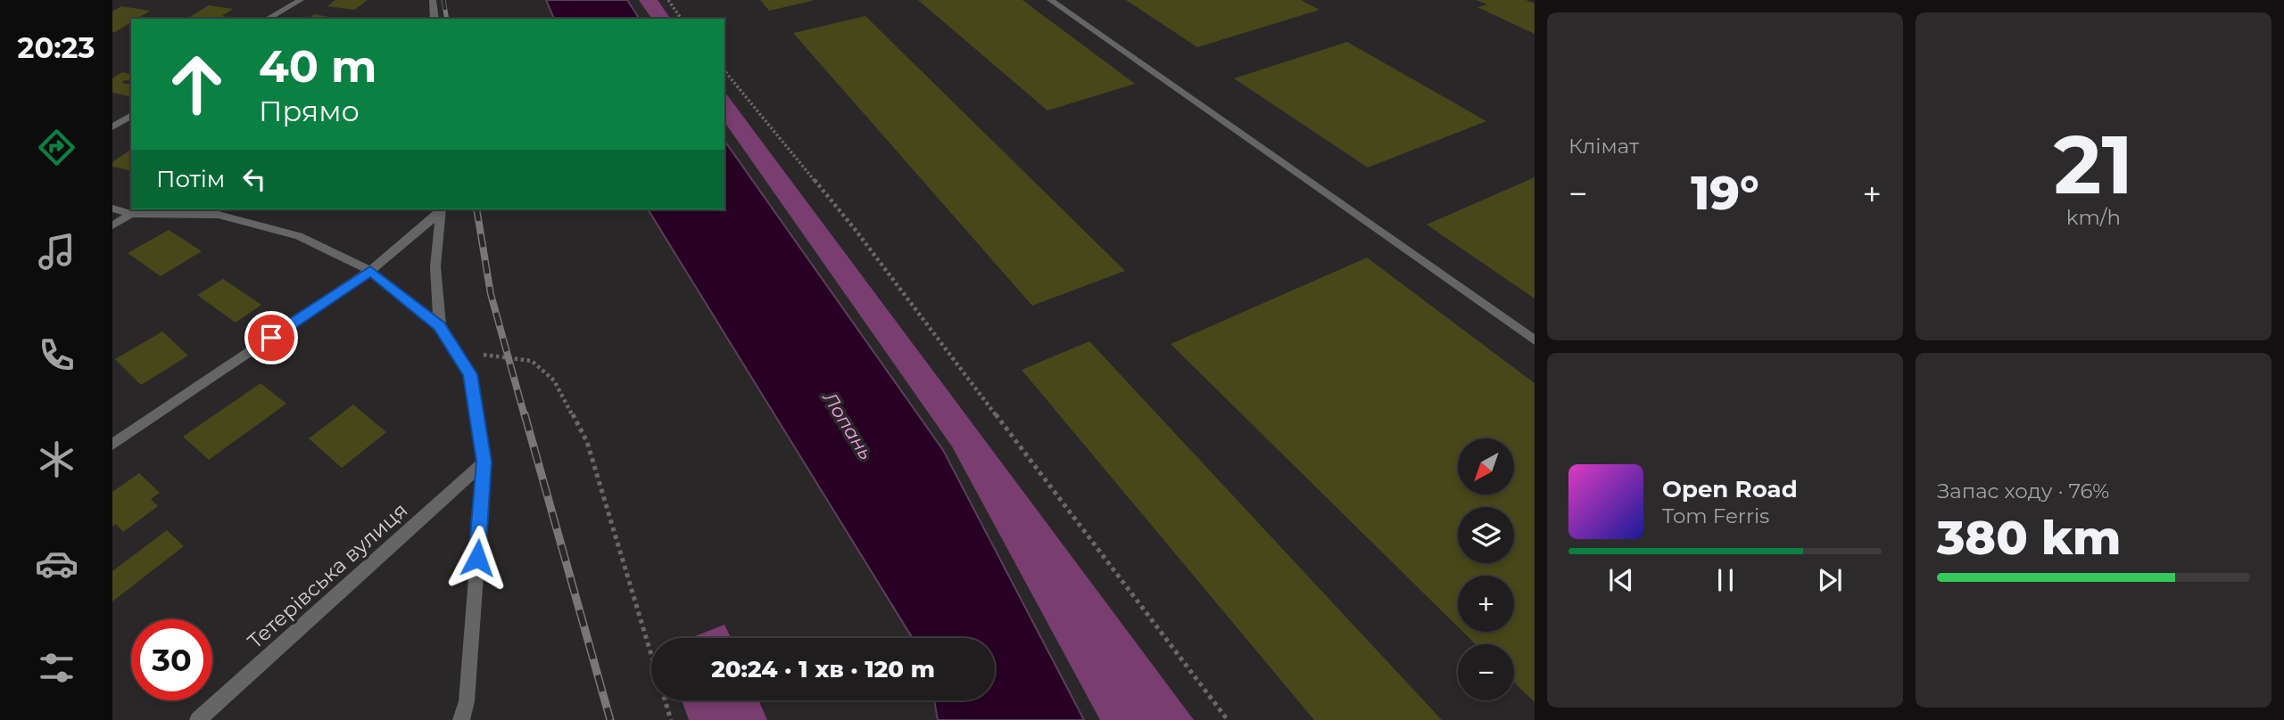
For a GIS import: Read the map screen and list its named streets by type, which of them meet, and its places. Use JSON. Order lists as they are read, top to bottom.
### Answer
{
  "streets": {
    "street": ["Тетерівська вулиця"]
  },
  "water": ["Лопань"],
  "north": "bottom left",
  "page": {
    "tabs": "20:23",
    "tile": [
      "Клімат",
      ["21", "km/h"],
      ["Запас ходу · 76%", "380 km"]
    ],
    "turn": ["40 m", "Прямо"],
    "then": "Потім",
    "heat": ["−", "19°", "+"],
    "map_buttons": ["+", "−"],
    "song": ["Open Road", "Tom Ferris"],
    "limit": "30",
    "trip": "20:24 · 1 хв · 120 m"
  }
}
